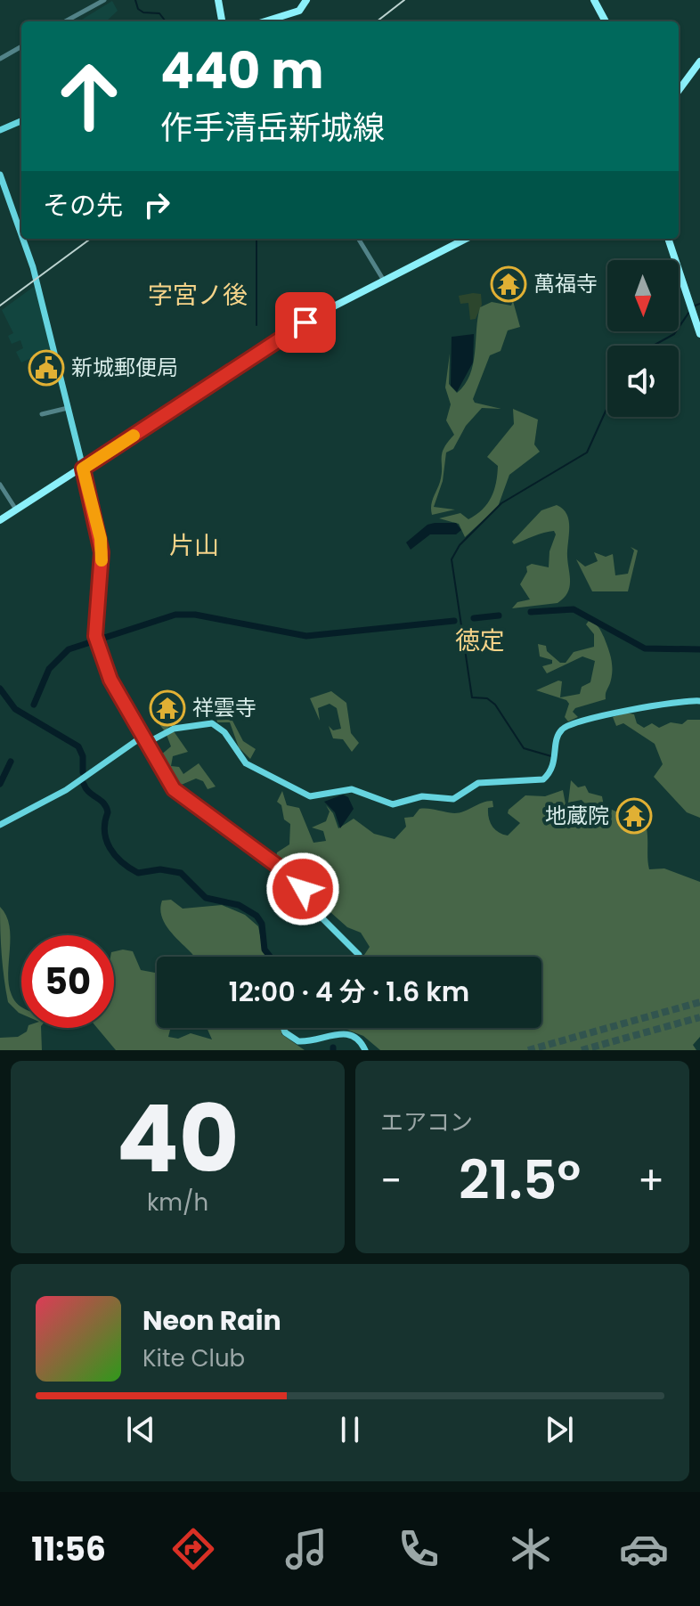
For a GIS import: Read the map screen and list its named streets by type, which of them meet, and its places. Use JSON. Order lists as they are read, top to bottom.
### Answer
{
  "districts": ["字宮ノ後", "片山", "徳定"],
  "places": {
    "temple": ["萬福寺", "祥雲寺", "地蔵院"],
    "public building": ["新城郵便局"]
  },
  "north": "bottom",
  "page": {
    "turn": ["440 m", "作手清岳新城線"],
    "then": "その先",
    "limit": "50",
    "trip": "12:00 · 4 分 · 1.6 km",
    "tile": [
      ["40", "km/h"],
      "エアコン"
    ],
    "heat": ["−", "21.5°", "+"],
    "song": ["Neon Rain", "Kite Club"],
    "tabs": "11:56"
  }
}
